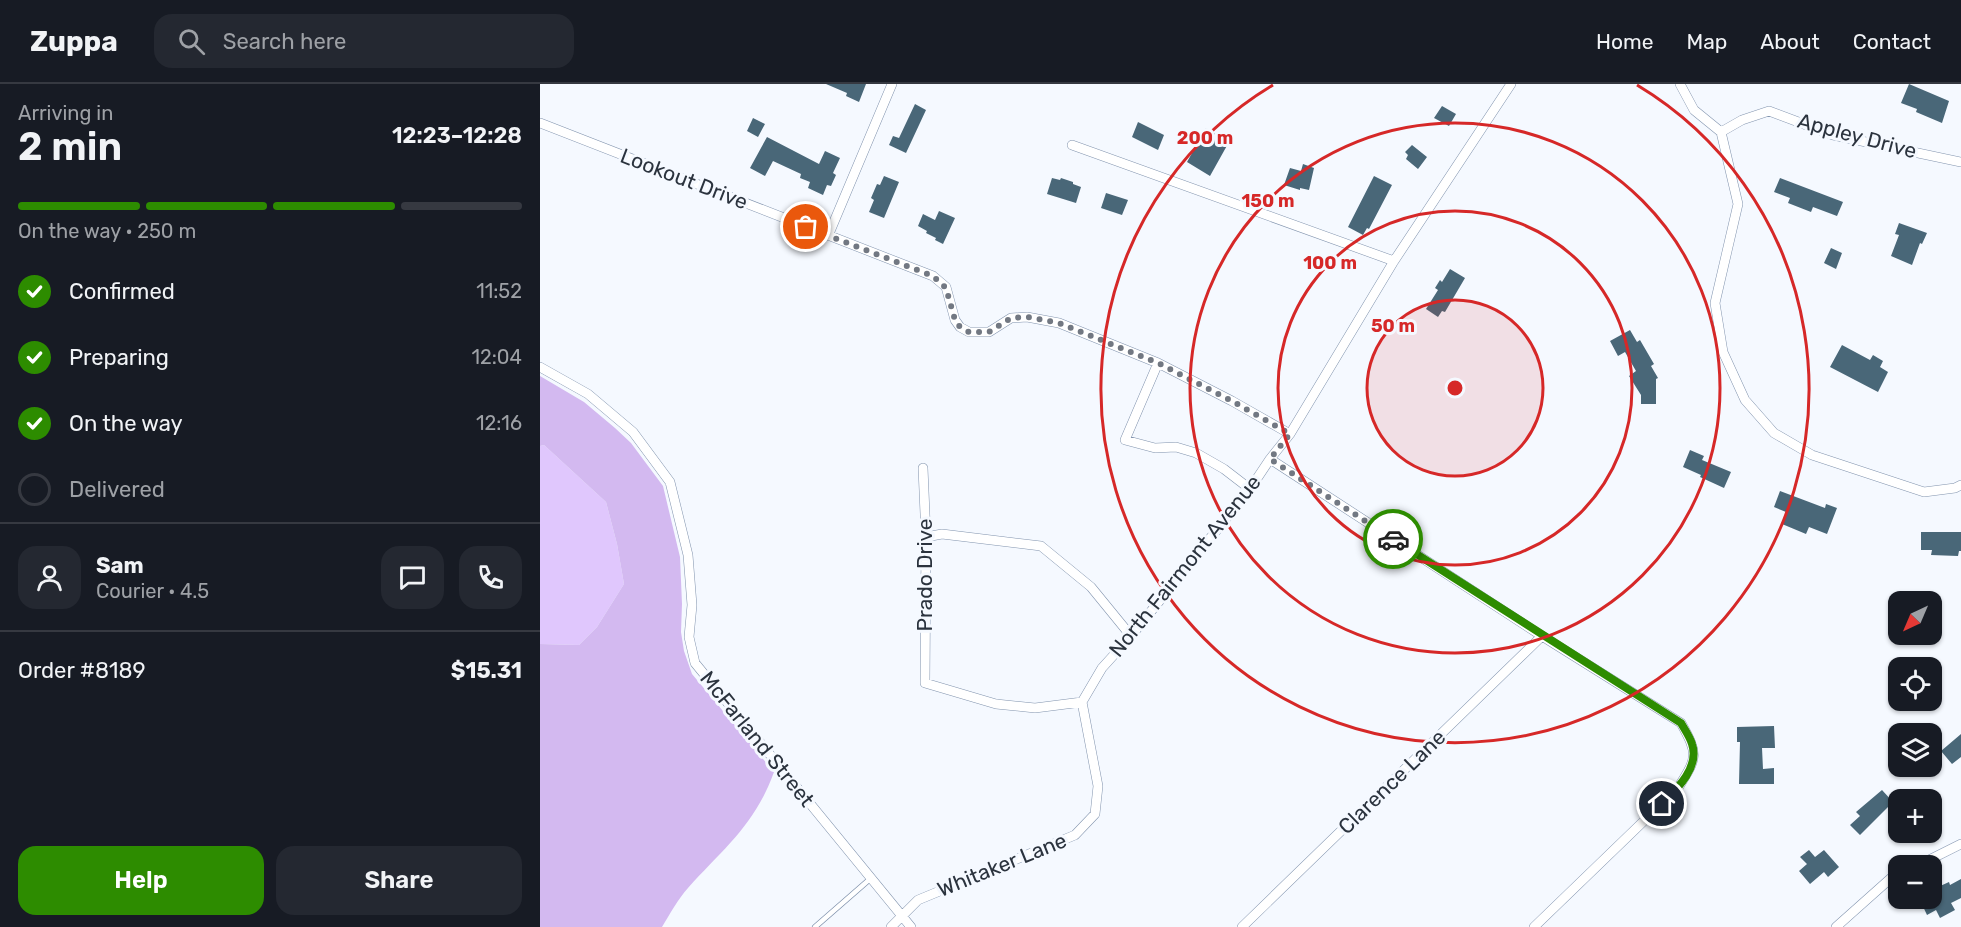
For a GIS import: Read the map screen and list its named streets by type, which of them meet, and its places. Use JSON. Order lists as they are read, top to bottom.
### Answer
{
  "streets": {
    "street": [
      "Appley Drive",
      "Lookout Drive",
      "North Fairmont Avenue",
      "Prado Drive",
      "McFarland Street",
      "Clarence Lane",
      "Whitaker Lane"
    ]
  },
  "crossings": [
    ["Lookout Drive", "North Fairmont Avenue"],
    ["North Fairmont Avenue", "Prado Drive"],
    ["North Fairmont Avenue", "Whitaker Lane"],
    ["Prado Drive", "Whitaker Lane"],
    ["McFarland Street", "Whitaker Lane"]
  ],
  "north": "bottom left",
  "page": {
    "header": "Zuppa",
    "search": "Search here",
    "nav": [
      "Home",
      "Map",
      "About",
      "Contact"
    ],
    "heading": ["2 min", "Arriving in", "12:23–12:28"],
    "panel": [
      "Sam",
      "Courier · 4.5",
      "Order #8189",
      "$15.31"
    ],
    "bar": "On the way · 250 m",
    "list": [
      ["Confirmed", "11:52"],
      ["Preparing", "12:04"],
      ["On the way", "12:16"],
      "Delivered"
    ],
    "map_buttons": ["+", "−"],
    "buttons": ["Help", "Share"]
  },
  "rings": [
    "200 m",
    "150 m",
    "100 m",
    "50 m"
  ]
}
